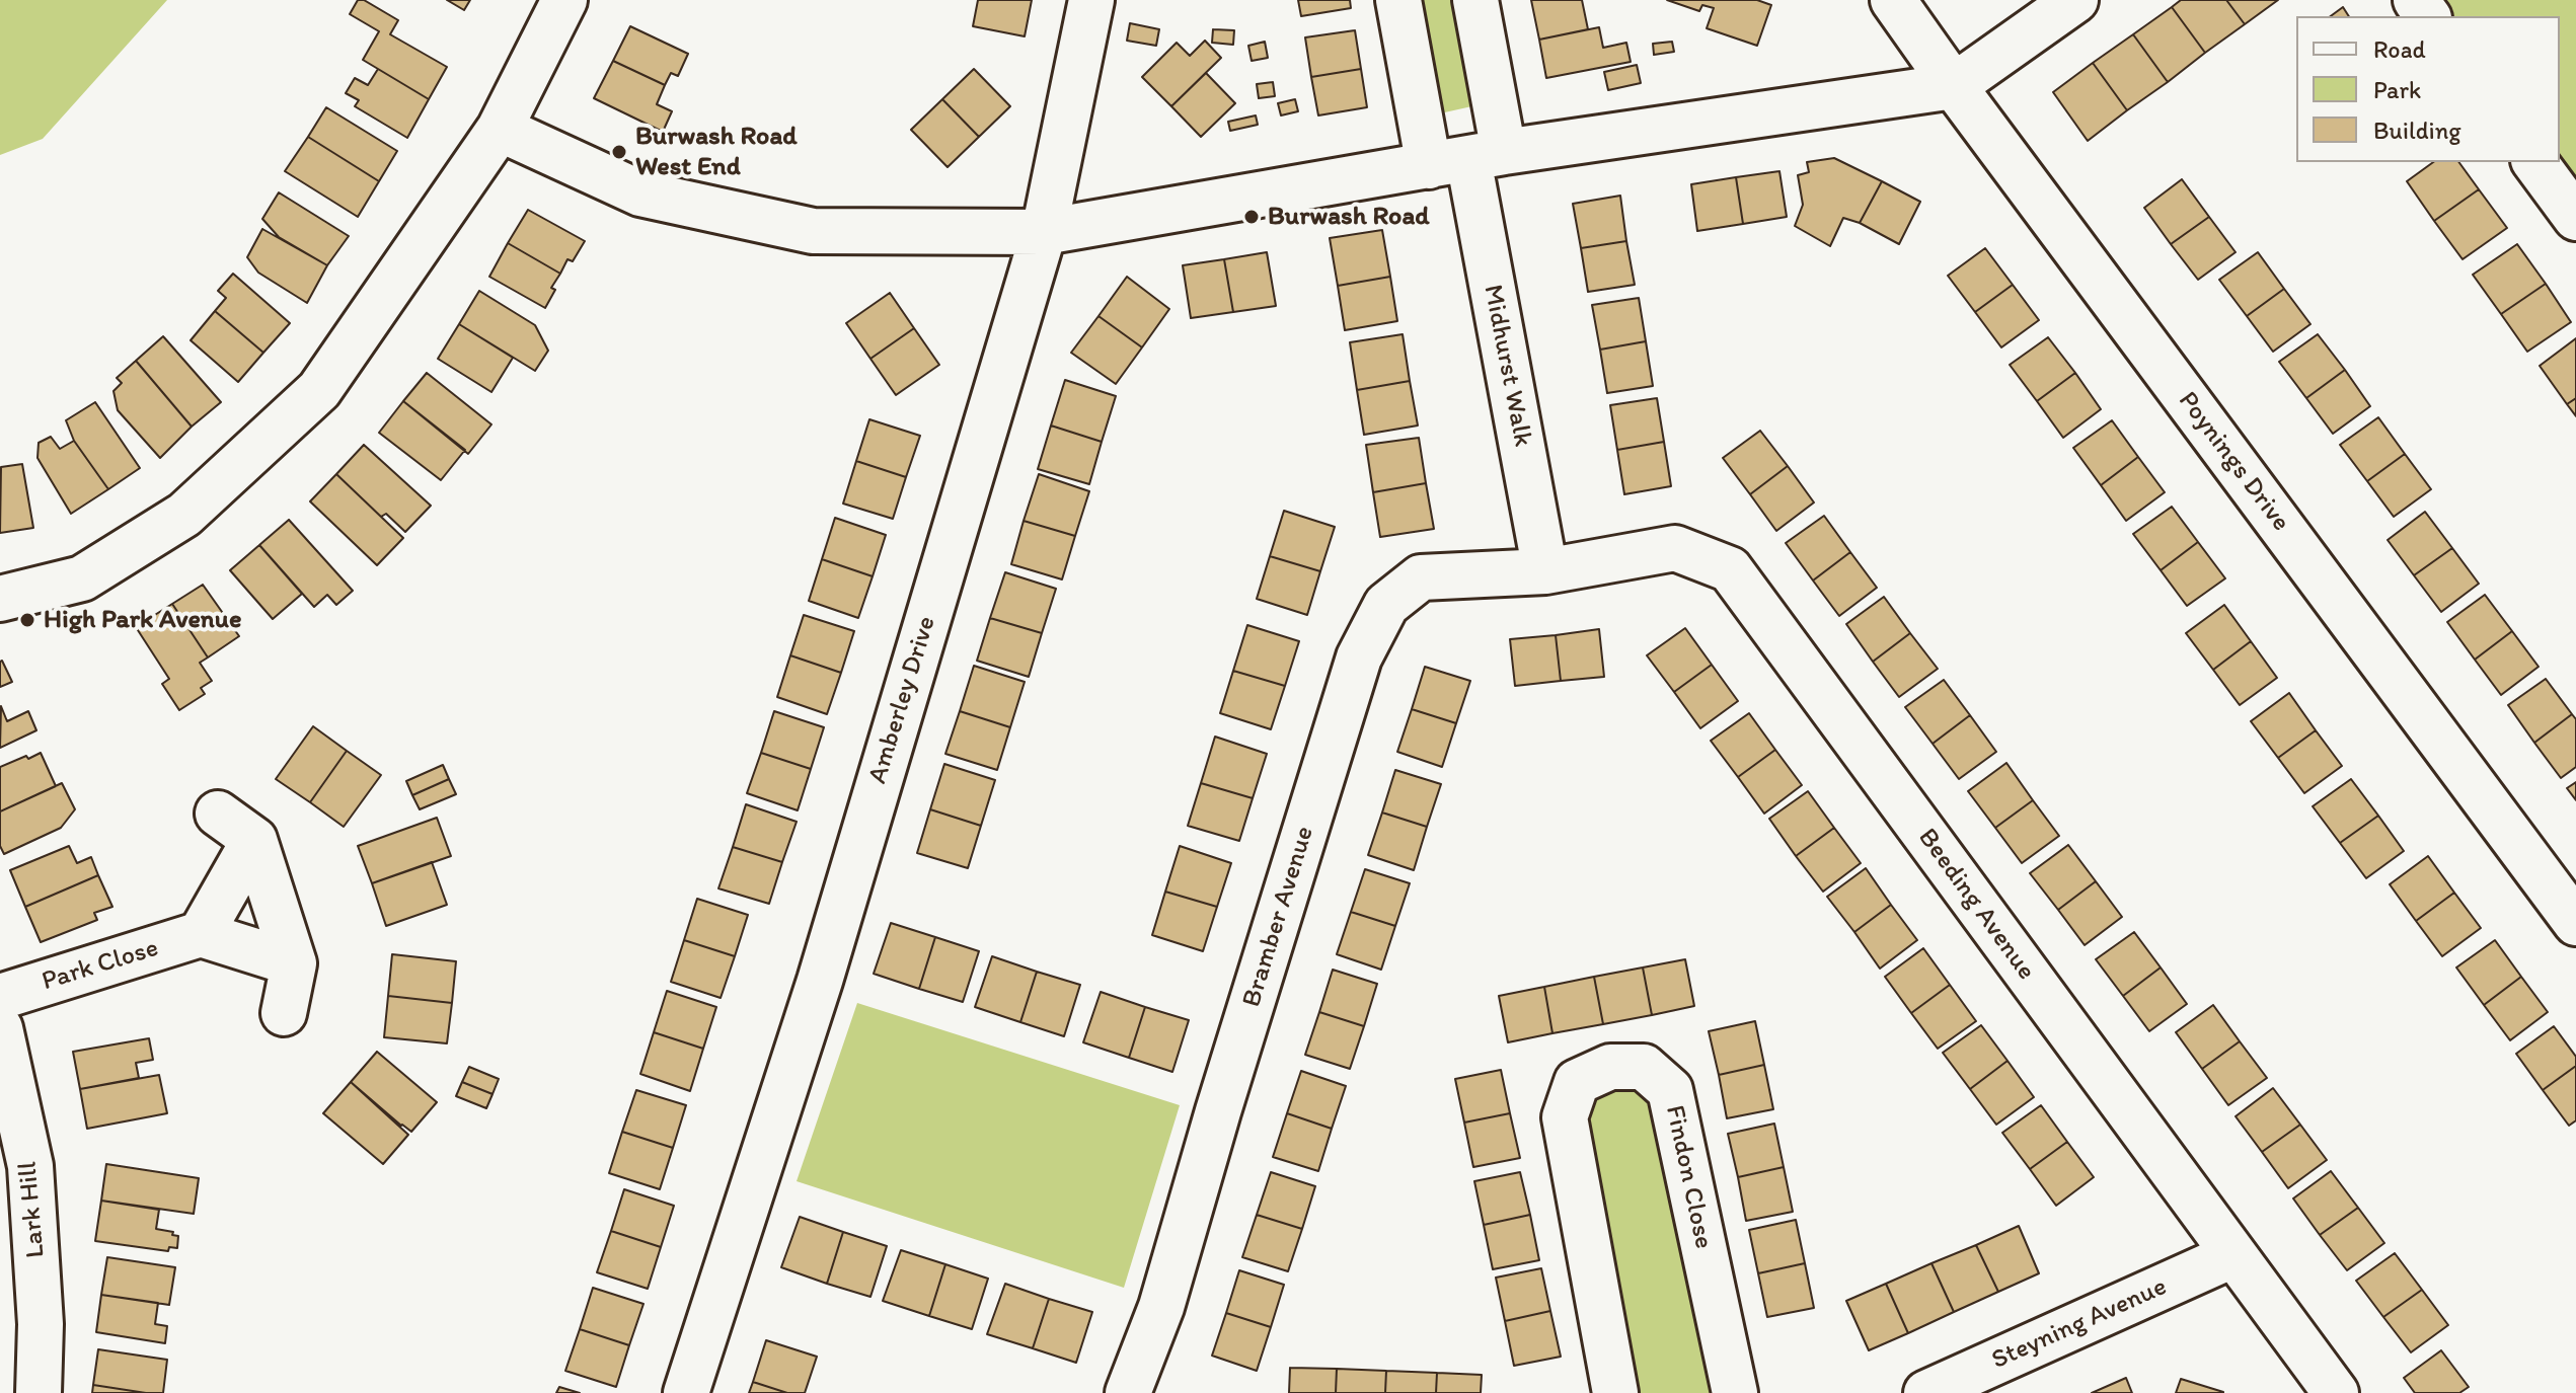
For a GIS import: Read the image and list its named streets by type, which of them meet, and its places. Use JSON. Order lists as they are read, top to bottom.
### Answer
{
  "streets": {
    "street": [
      "Midhurst Walk",
      "Poynings Drive",
      "Amberley Drive",
      "Beeding Avenue",
      "Bramber Avenue",
      "Park Close",
      "Findon Close",
      "Lark Hill",
      "Steyning Avenue"
    ]
  },
  "crossings": [
    ["Midhurst Walk", "Beeding Avenue"],
    ["Midhurst Walk", "Bramber Avenue"],
    ["Beeding Avenue", "Bramber Avenue"],
    ["Beeding Avenue", "Steyning Avenue"]
  ],
  "places": ["Burwash Road West End", "Burwash Road", "High Park Avenue"],
  "legend": ["Road", "Park", "Building"]
}
